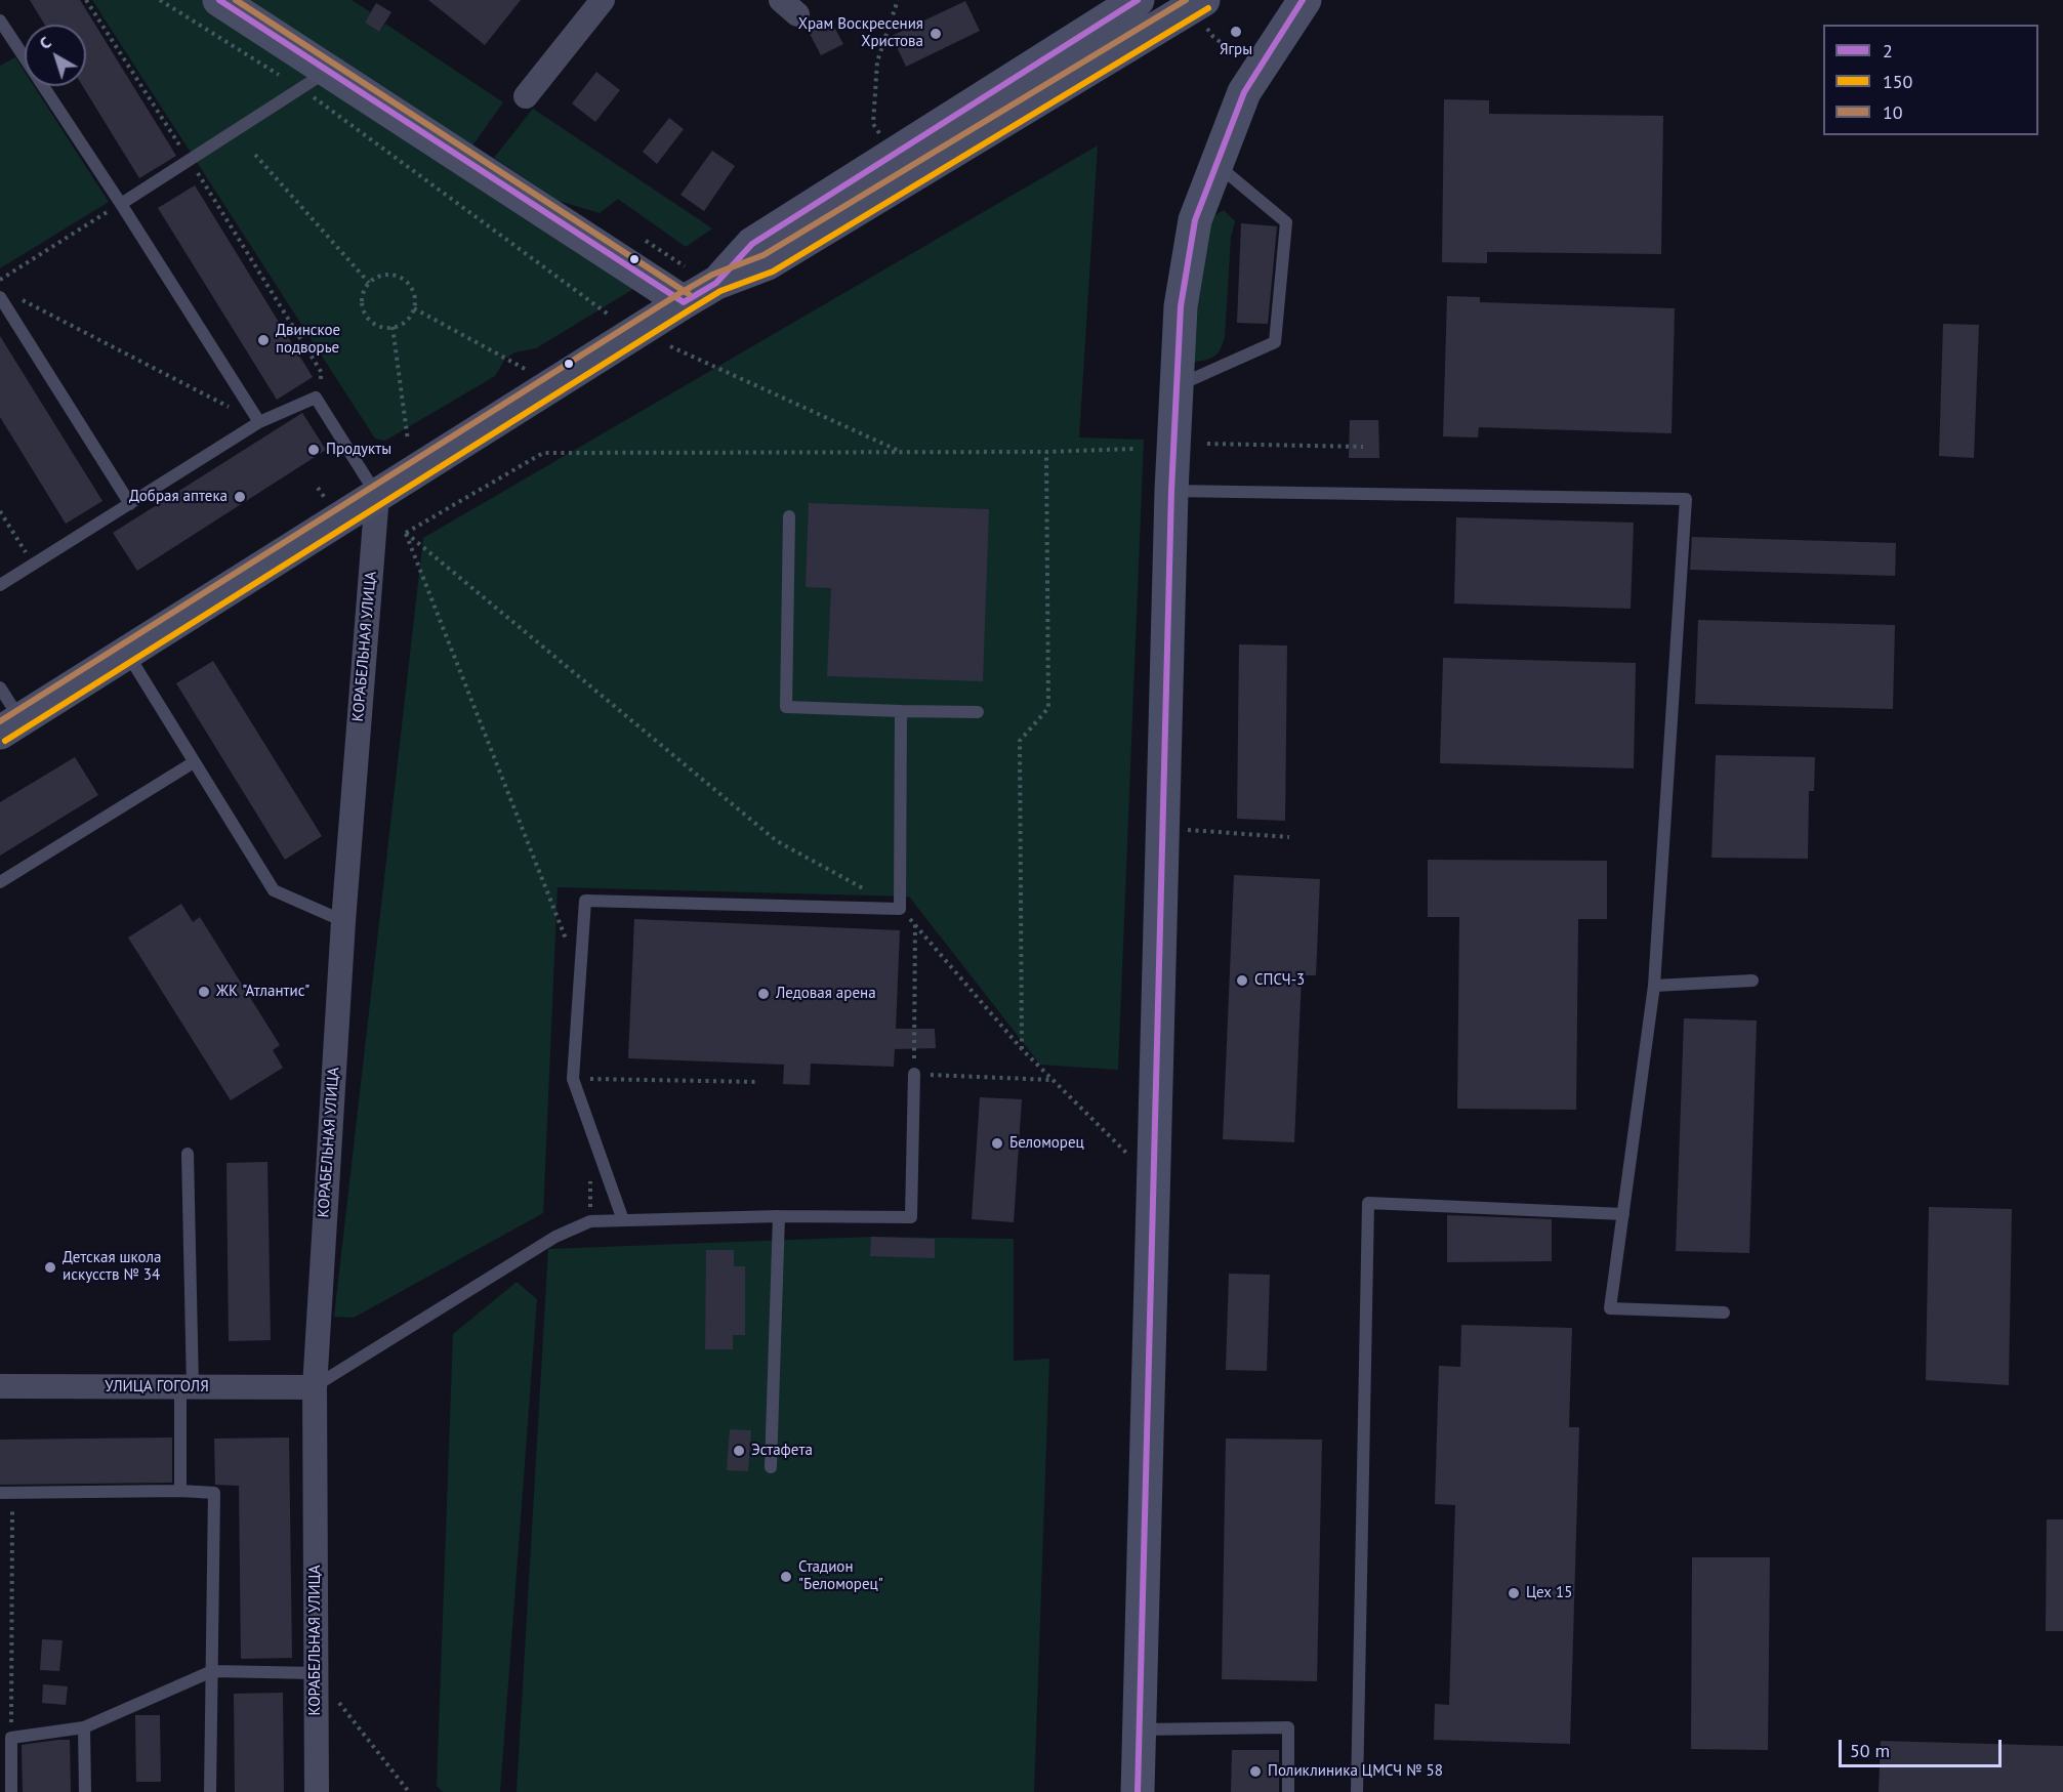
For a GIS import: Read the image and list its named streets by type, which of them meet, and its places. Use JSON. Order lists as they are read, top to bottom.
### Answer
{
  "streets": {
    "street": ["КОРАБЕЛЬНАЯ УЛИЦА", "УЛИЦА ГОГОЛЯ"]
  },
  "crossings": [
    ["КОРАБЕЛЬНАЯ УЛИЦА", "УЛИЦА ГОГОЛЯ"]
  ],
  "places": [
    "Ягры",
    "Храм Воскресения Христова",
    "Двинское подворье",
    "Продукты",
    "Добрая аптека",
    "СПСЧ-3",
    "ЖК \"Атлантис\"",
    "Ледовая арена",
    "Беломорец",
    "Детская школа искусств № 34",
    "Эстафета",
    "Стадион \"Беломорец\"",
    "Цех 15",
    "Поликлиника ЦМСЧ № 58"
  ],
  "lines": ["transit line 2", "transit line 10", "transit line 150"],
  "legend": ["2", "150", "10"],
  "scale_bar": "50 m",
  "north": "top left"
}
